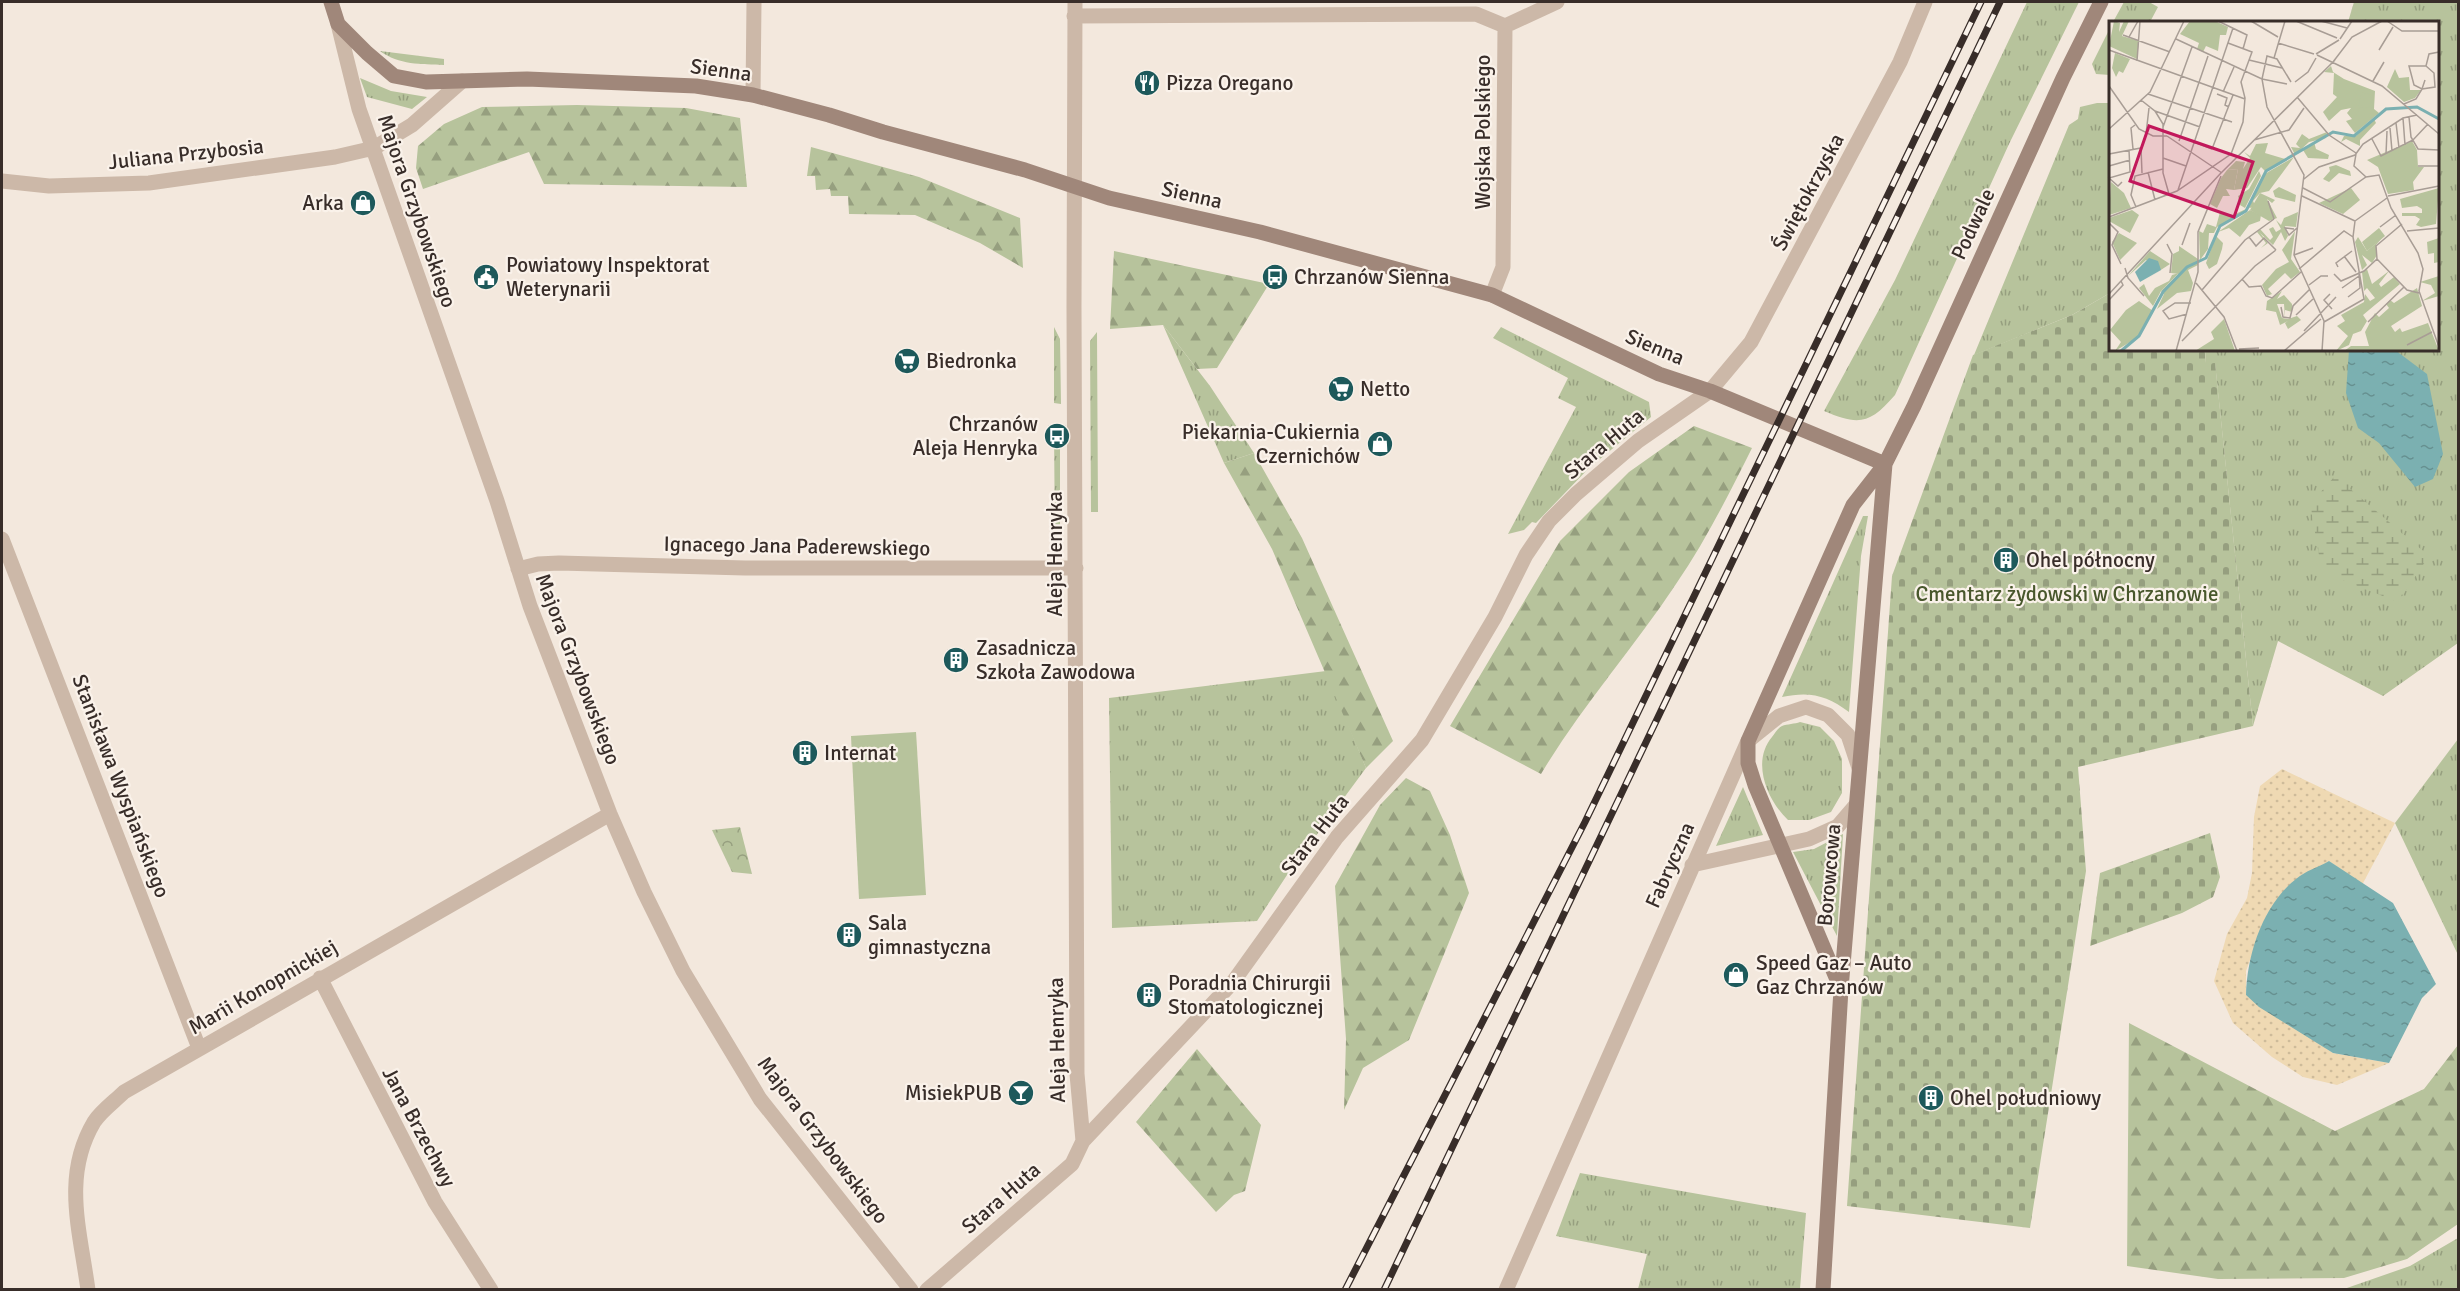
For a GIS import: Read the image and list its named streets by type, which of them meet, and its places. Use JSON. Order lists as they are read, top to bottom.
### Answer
{
  "streets": {
    "street": [
      "Sienna",
      "Wojska Polskiego",
      "Juliana Przybosia",
      "Świętokrzyska",
      "Majora Grzybowskiego",
      "Podwale",
      "Stara Huta",
      "Ignacego Jana Paderewskiego",
      "Aleja Henryka",
      "Stanisława Wyspiańskiego",
      "Fabryczna",
      "Borowcowa",
      "Marii Konopnickiej",
      "Jana Brzechwy"
    ]
  },
  "crossings": [
    ["Sienna", "Wojska Polskiego"],
    ["Sienna", "Świętokrzyska"],
    ["Sienna", "Majora Grzybowskiego"],
    ["Sienna", "Podwale"],
    ["Sienna", "Stara Huta"],
    ["Sienna", "Aleja Henryka"],
    ["Sienna", "Fabryczna"],
    ["Sienna", "Borowcowa"],
    ["Juliana Przybosia", "Majora Grzybowskiego"],
    ["Świętokrzyska", "Stara Huta"],
    ["Majora Grzybowskiego", "Ignacego Jana Paderewskiego"],
    ["Majora Grzybowskiego", "Marii Konopnickiej"],
    ["Podwale", "Fabryczna"],
    ["Podwale", "Borowcowa"],
    ["Stara Huta", "Aleja Henryka"],
    ["Ignacego Jana Paderewskiego", "Aleja Henryka"],
    ["Stanisława Wyspiańskiego", "Marii Konopnickiej"],
    ["Fabryczna", "Borowcowa"],
    ["Marii Konopnickiej", "Jana Brzechwy"]
  ],
  "parks": ["Cmentarz żydowski w Chrzanowie"],
  "places": {
    "restaurant": ["Pizza Oregano"],
    "shop": ["Arka", "Piekarnia-Cukiernia Czernichów", "Speed Gaz – Auto Gaz Chrzanów"],
    "public building": ["Powiatowy Inspektorat Weterynarii"],
    "bus stop": ["Chrzanów Sienna", "Chrzanów Aleja Henryka"],
    "supermarket": ["Biedronka", "Netto"],
    "building": [
      "Ohel północny",
      "Zasadnicza Szkoła Zawodowa",
      "Internat",
      "Sala gimnastyczna",
      "Poradnia Chirurgii Stomatologicznej",
      "Ohel południowy"
    ],
    "bar": ["MisiekPUB"]
  }
}
